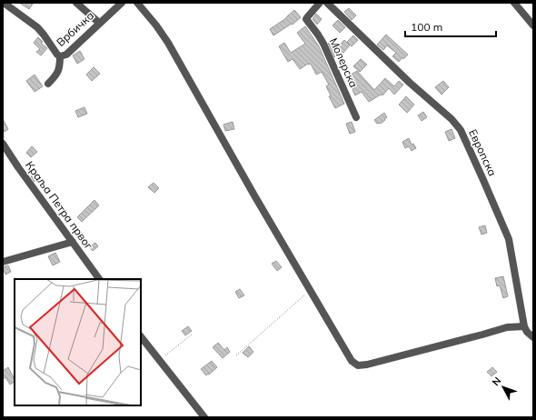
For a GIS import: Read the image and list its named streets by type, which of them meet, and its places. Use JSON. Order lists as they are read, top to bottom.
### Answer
{
  "streets": {
    "street": [
      "Врбичка",
      "Молерска",
      "Европска",
      "Краља Петра првог"
    ]
  },
  "scale_bar": "100 m",
  "north": "top left"
}
